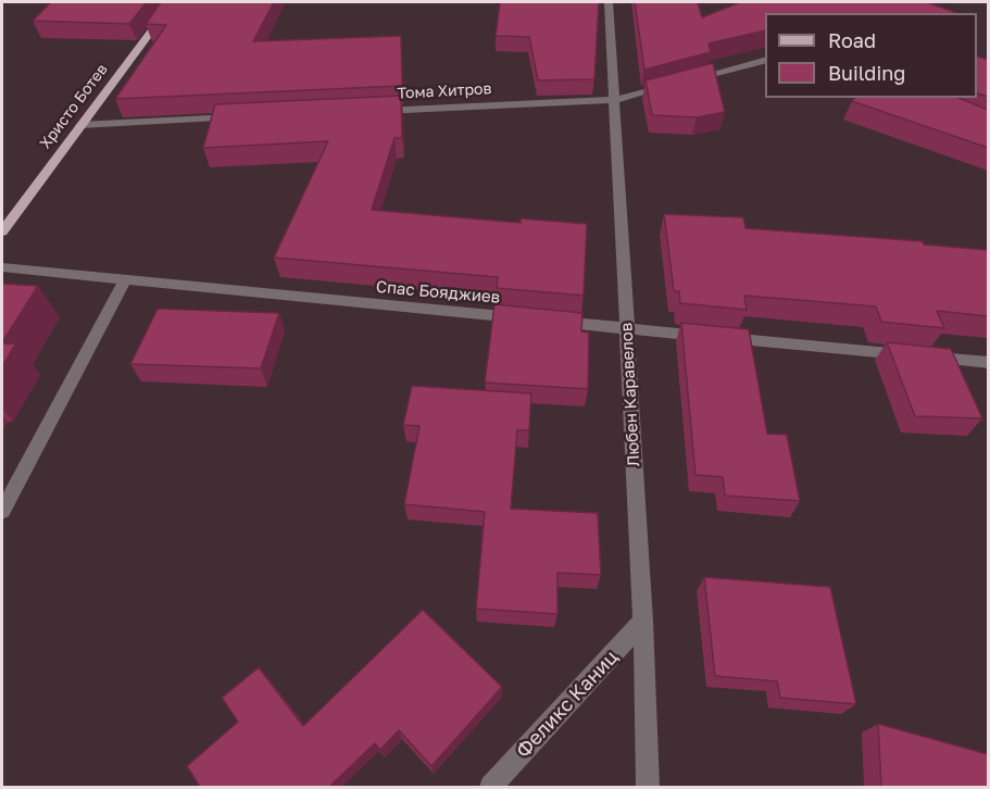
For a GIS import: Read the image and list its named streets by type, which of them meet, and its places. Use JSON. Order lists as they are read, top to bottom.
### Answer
{
  "streets": {
    "main road": ["Христо Ботев"],
    "street": [
      "Тома Хитров",
      "Спас Бояджиев",
      "Любен Каравелов",
      "Феликс Каниц"
    ]
  },
  "crossings": [
    ["Тома Хитров", "Любен Каравелов"],
    ["Любен Каравелов", "Феликс Каниц"]
  ],
  "legend": ["Road", "Building"]
}
